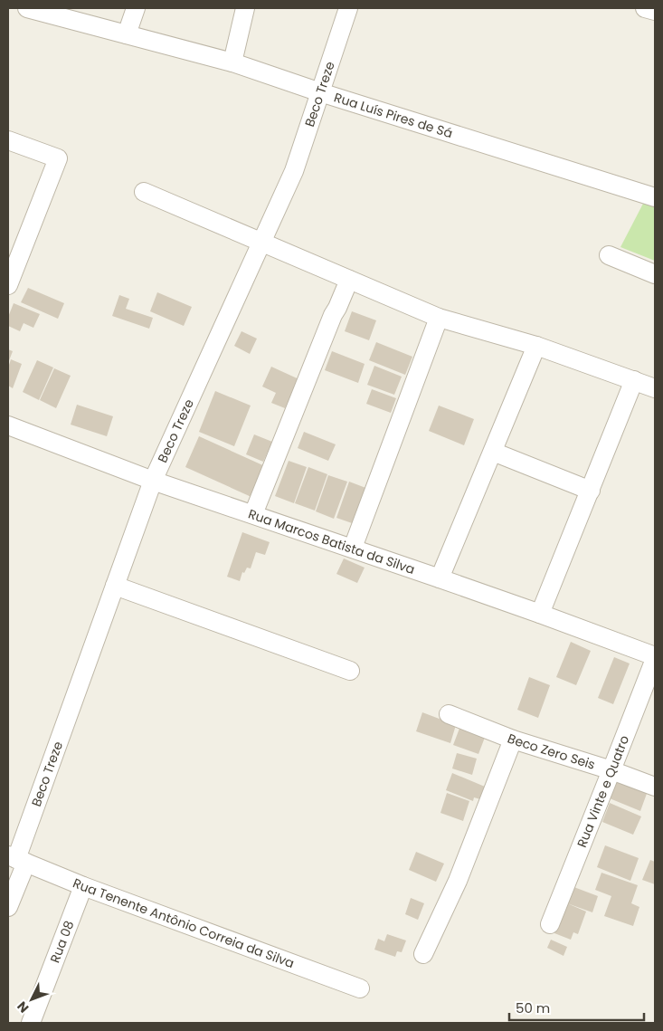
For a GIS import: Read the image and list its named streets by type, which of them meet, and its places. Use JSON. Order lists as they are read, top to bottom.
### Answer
{
  "streets": {
    "street": [
      "Beco Treze",
      "Rua Luís Pires de Sá",
      "Rua Marcos Batista da Silva",
      "Beco Zero Seis",
      "Rua Vinte e Quatro",
      "Rua Tenente Antônio Correia da Silva",
      "Rua 08"
    ]
  },
  "crossings": [
    ["Beco Treze", "Rua Luís Pires de Sá"],
    ["Beco Treze", "Rua Marcos Batista da Silva"],
    ["Beco Treze", "Rua Tenente Antônio Correia da Silva"],
    ["Rua Marcos Batista da Silva", "Rua Vinte e Quatro"],
    ["Beco Zero Seis", "Rua Vinte e Quatro"],
    ["Rua Tenente Antônio Correia da Silva", "Rua 08"]
  ],
  "scale_bar": "50 m",
  "north": "bottom left"
}
